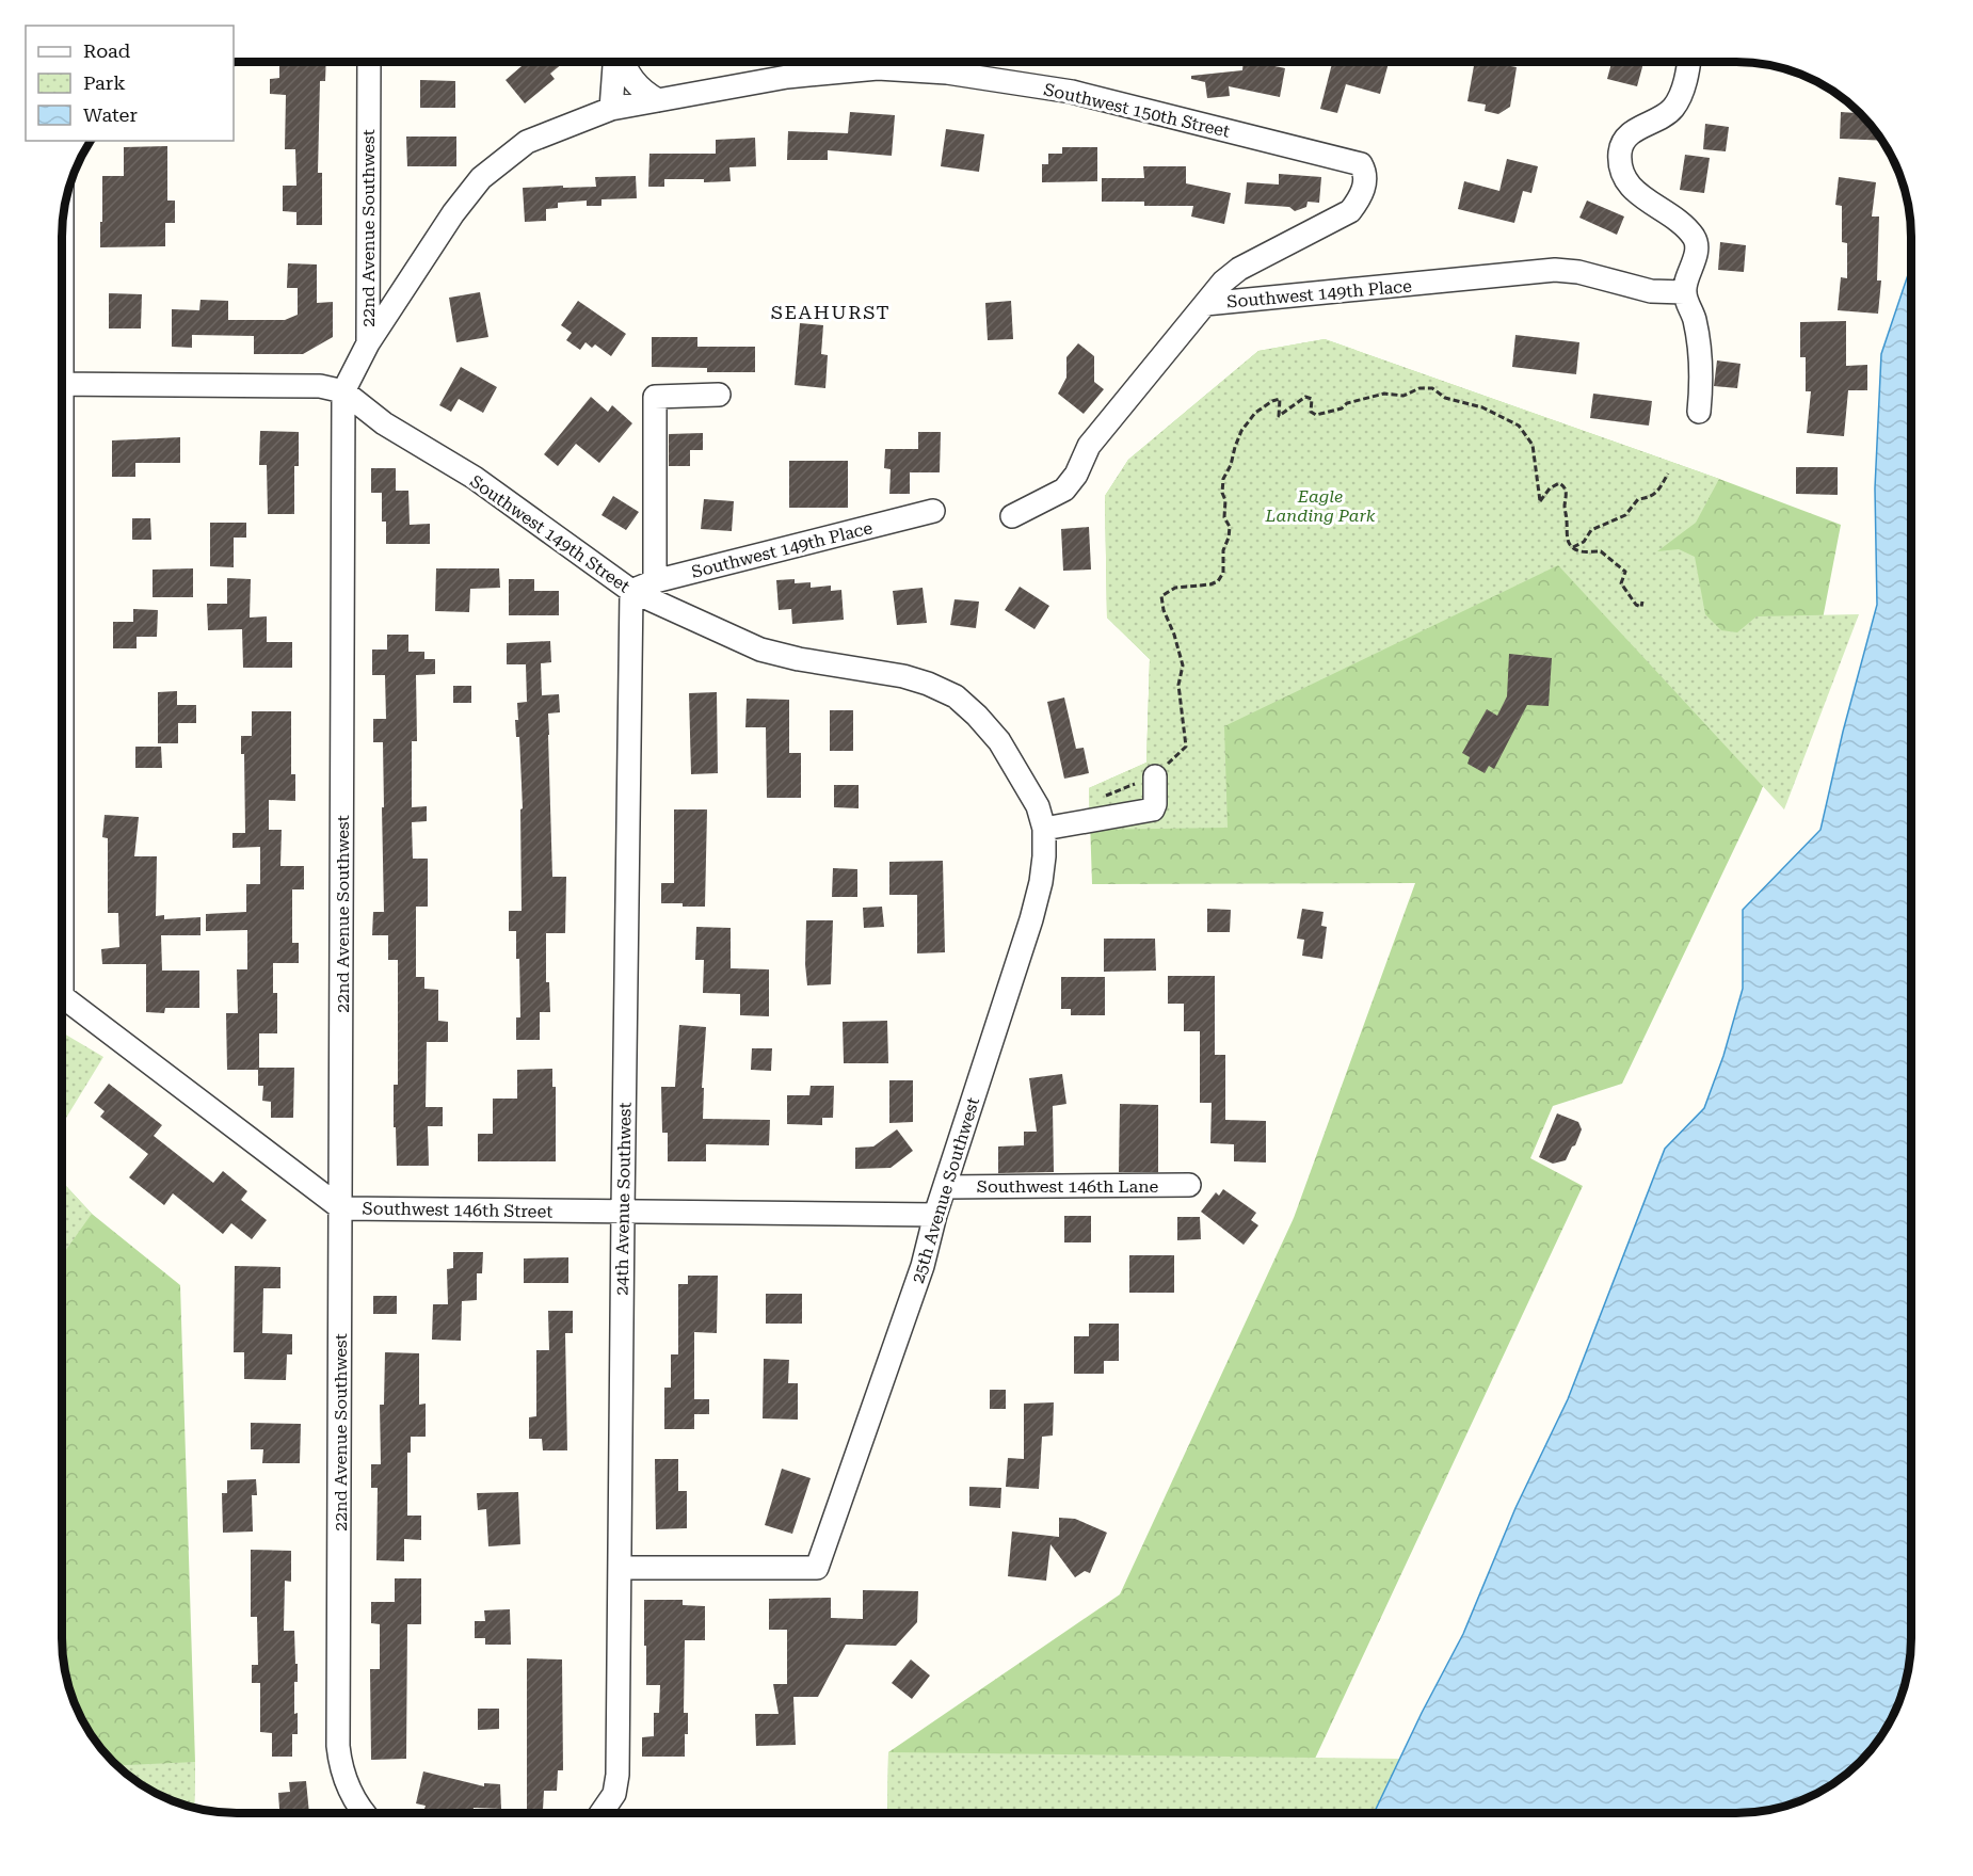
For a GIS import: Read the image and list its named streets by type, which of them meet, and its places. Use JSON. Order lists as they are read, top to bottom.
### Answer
{
  "streets": {
    "street": [
      "Southwest 150th Street",
      "22nd Avenue Southwest",
      "Southwest 149th Place",
      "Southwest 149th Street",
      "Southwest 146th Lane",
      "25th Avenue Southwest",
      "24th Avenue Southwest",
      "Southwest 146th Street"
    ]
  },
  "crossings": [
    ["Southwest 150th Street", "22nd Avenue Southwest"],
    ["Southwest 150th Street", "Southwest 149th Place"],
    ["22nd Avenue Southwest", "Southwest 149th Street"],
    ["22nd Avenue Southwest", "Southwest 146th Street"],
    ["Southwest 149th Place", "Southwest 149th Street"],
    ["Southwest 149th Place", "24th Avenue Southwest"],
    ["Southwest 149th Street", "25th Avenue Southwest"],
    ["Southwest 149th Street", "24th Avenue Southwest"],
    ["Southwest 146th Lane", "25th Avenue Southwest"],
    ["25th Avenue Southwest", "24th Avenue Southwest"],
    ["25th Avenue Southwest", "Southwest 146th Street"],
    ["24th Avenue Southwest", "Southwest 146th Street"]
  ],
  "districts": ["SEAHURST"],
  "parks": ["Eagle Landing Park"],
  "legend": ["Road", "Park", "Water"]
}
